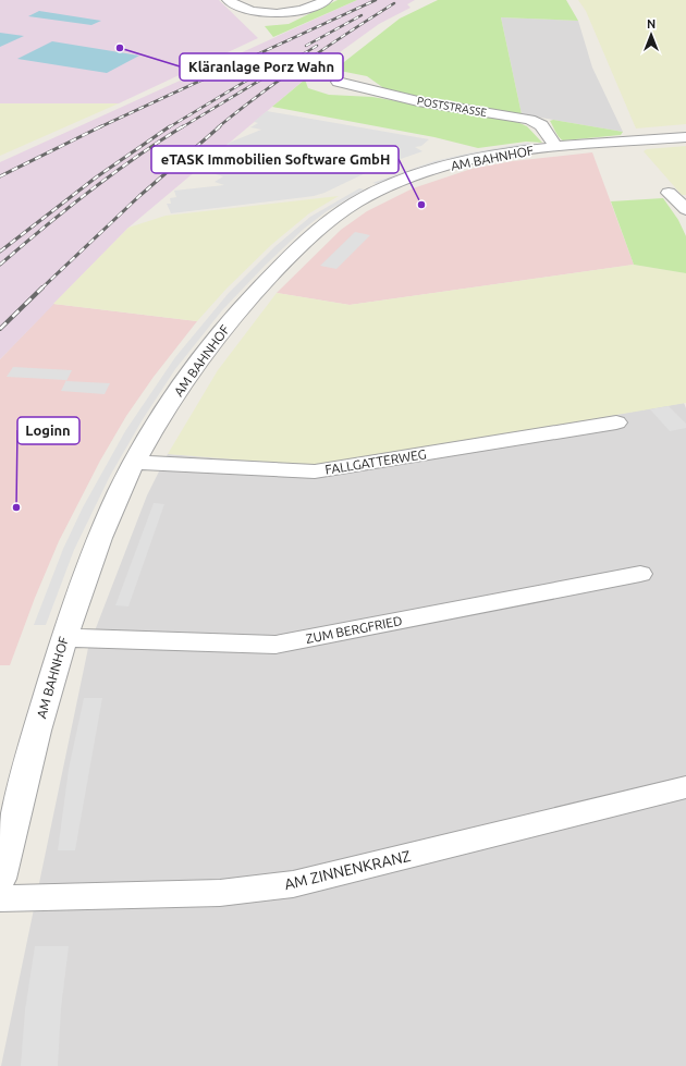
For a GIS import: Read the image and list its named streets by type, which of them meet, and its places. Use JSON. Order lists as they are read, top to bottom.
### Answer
{
  "streets": {
    "street": [
      "POSTSTRASSE",
      "AM BAHNHOF",
      "FALLGATTERWEG",
      "ZUM BERGFRIED",
      "AM ZINNENKRANZ"
    ]
  },
  "crossings": [
    ["POSTSTRASSE", "AM BAHNHOF"],
    ["AM BAHNHOF", "FALLGATTERWEG"],
    ["AM BAHNHOF", "ZUM BERGFRIED"]
  ],
  "places": ["Kläranlage Porz Wahn", "eTASK Immobilien Software GmbH", "Loginn"],
  "north": "top"
}
